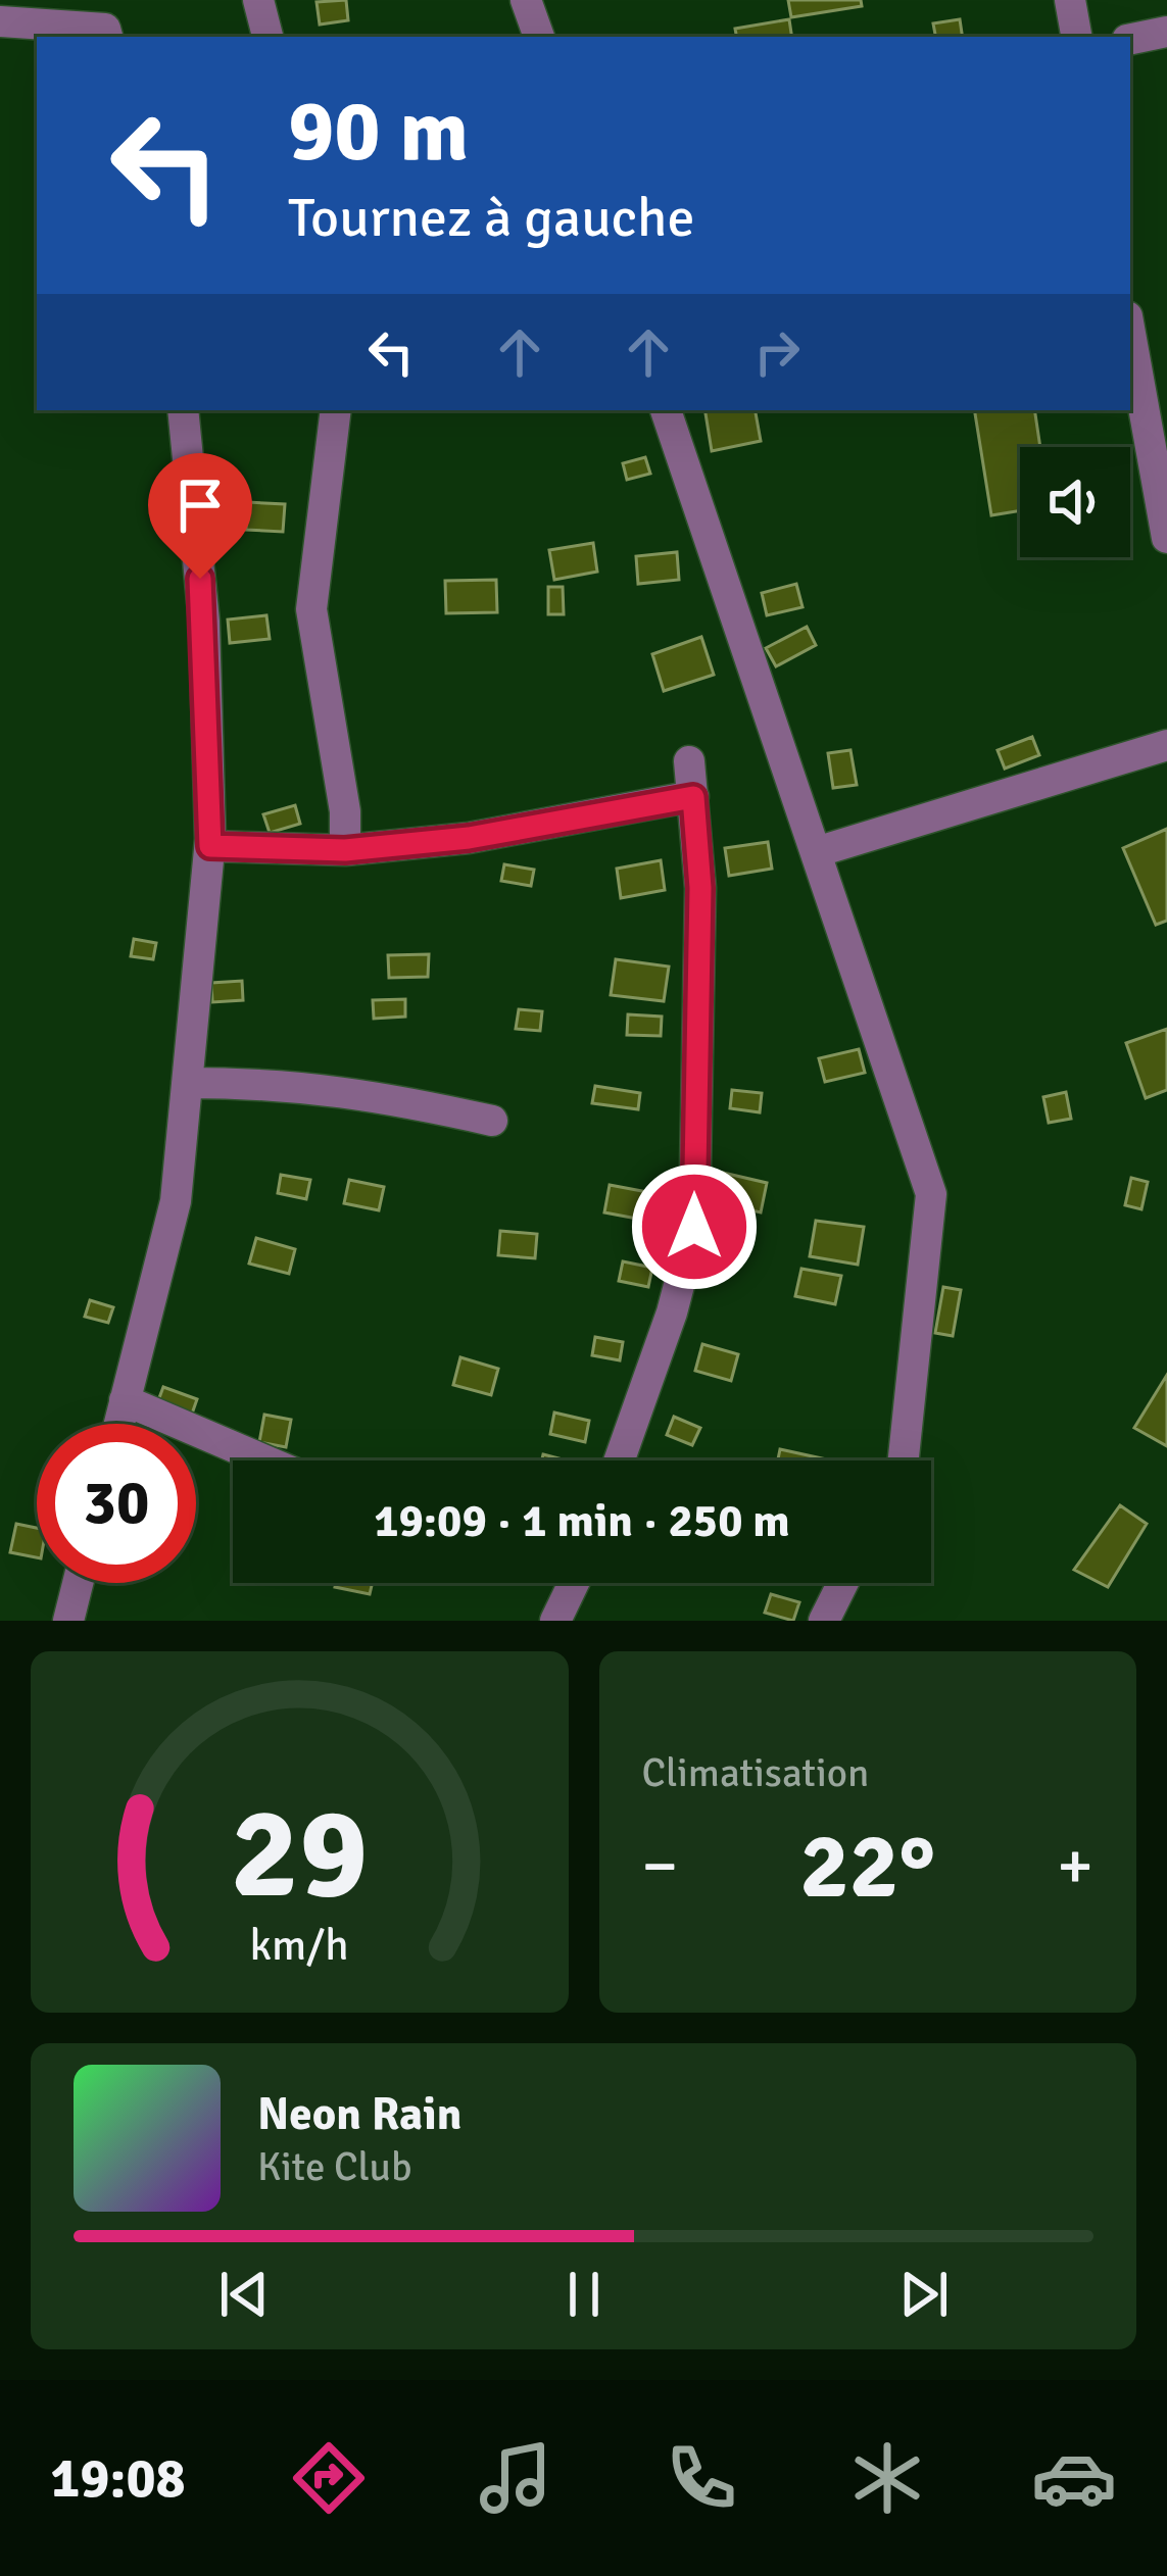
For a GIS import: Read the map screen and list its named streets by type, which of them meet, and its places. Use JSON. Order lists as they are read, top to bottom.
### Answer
{
  "page": {
    "turn": ["90 m", "Tournez à gauche"],
    "limit": "30",
    "trip": "19:09 · 1 min · 250 m",
    "tile": "Climatisation",
    "heat": ["−", "22°", "+"],
    "song": ["Neon Rain", "Kite Club"],
    "tabs": "19:08",
    "gauge": ["29", "km/h"]
  }
}
